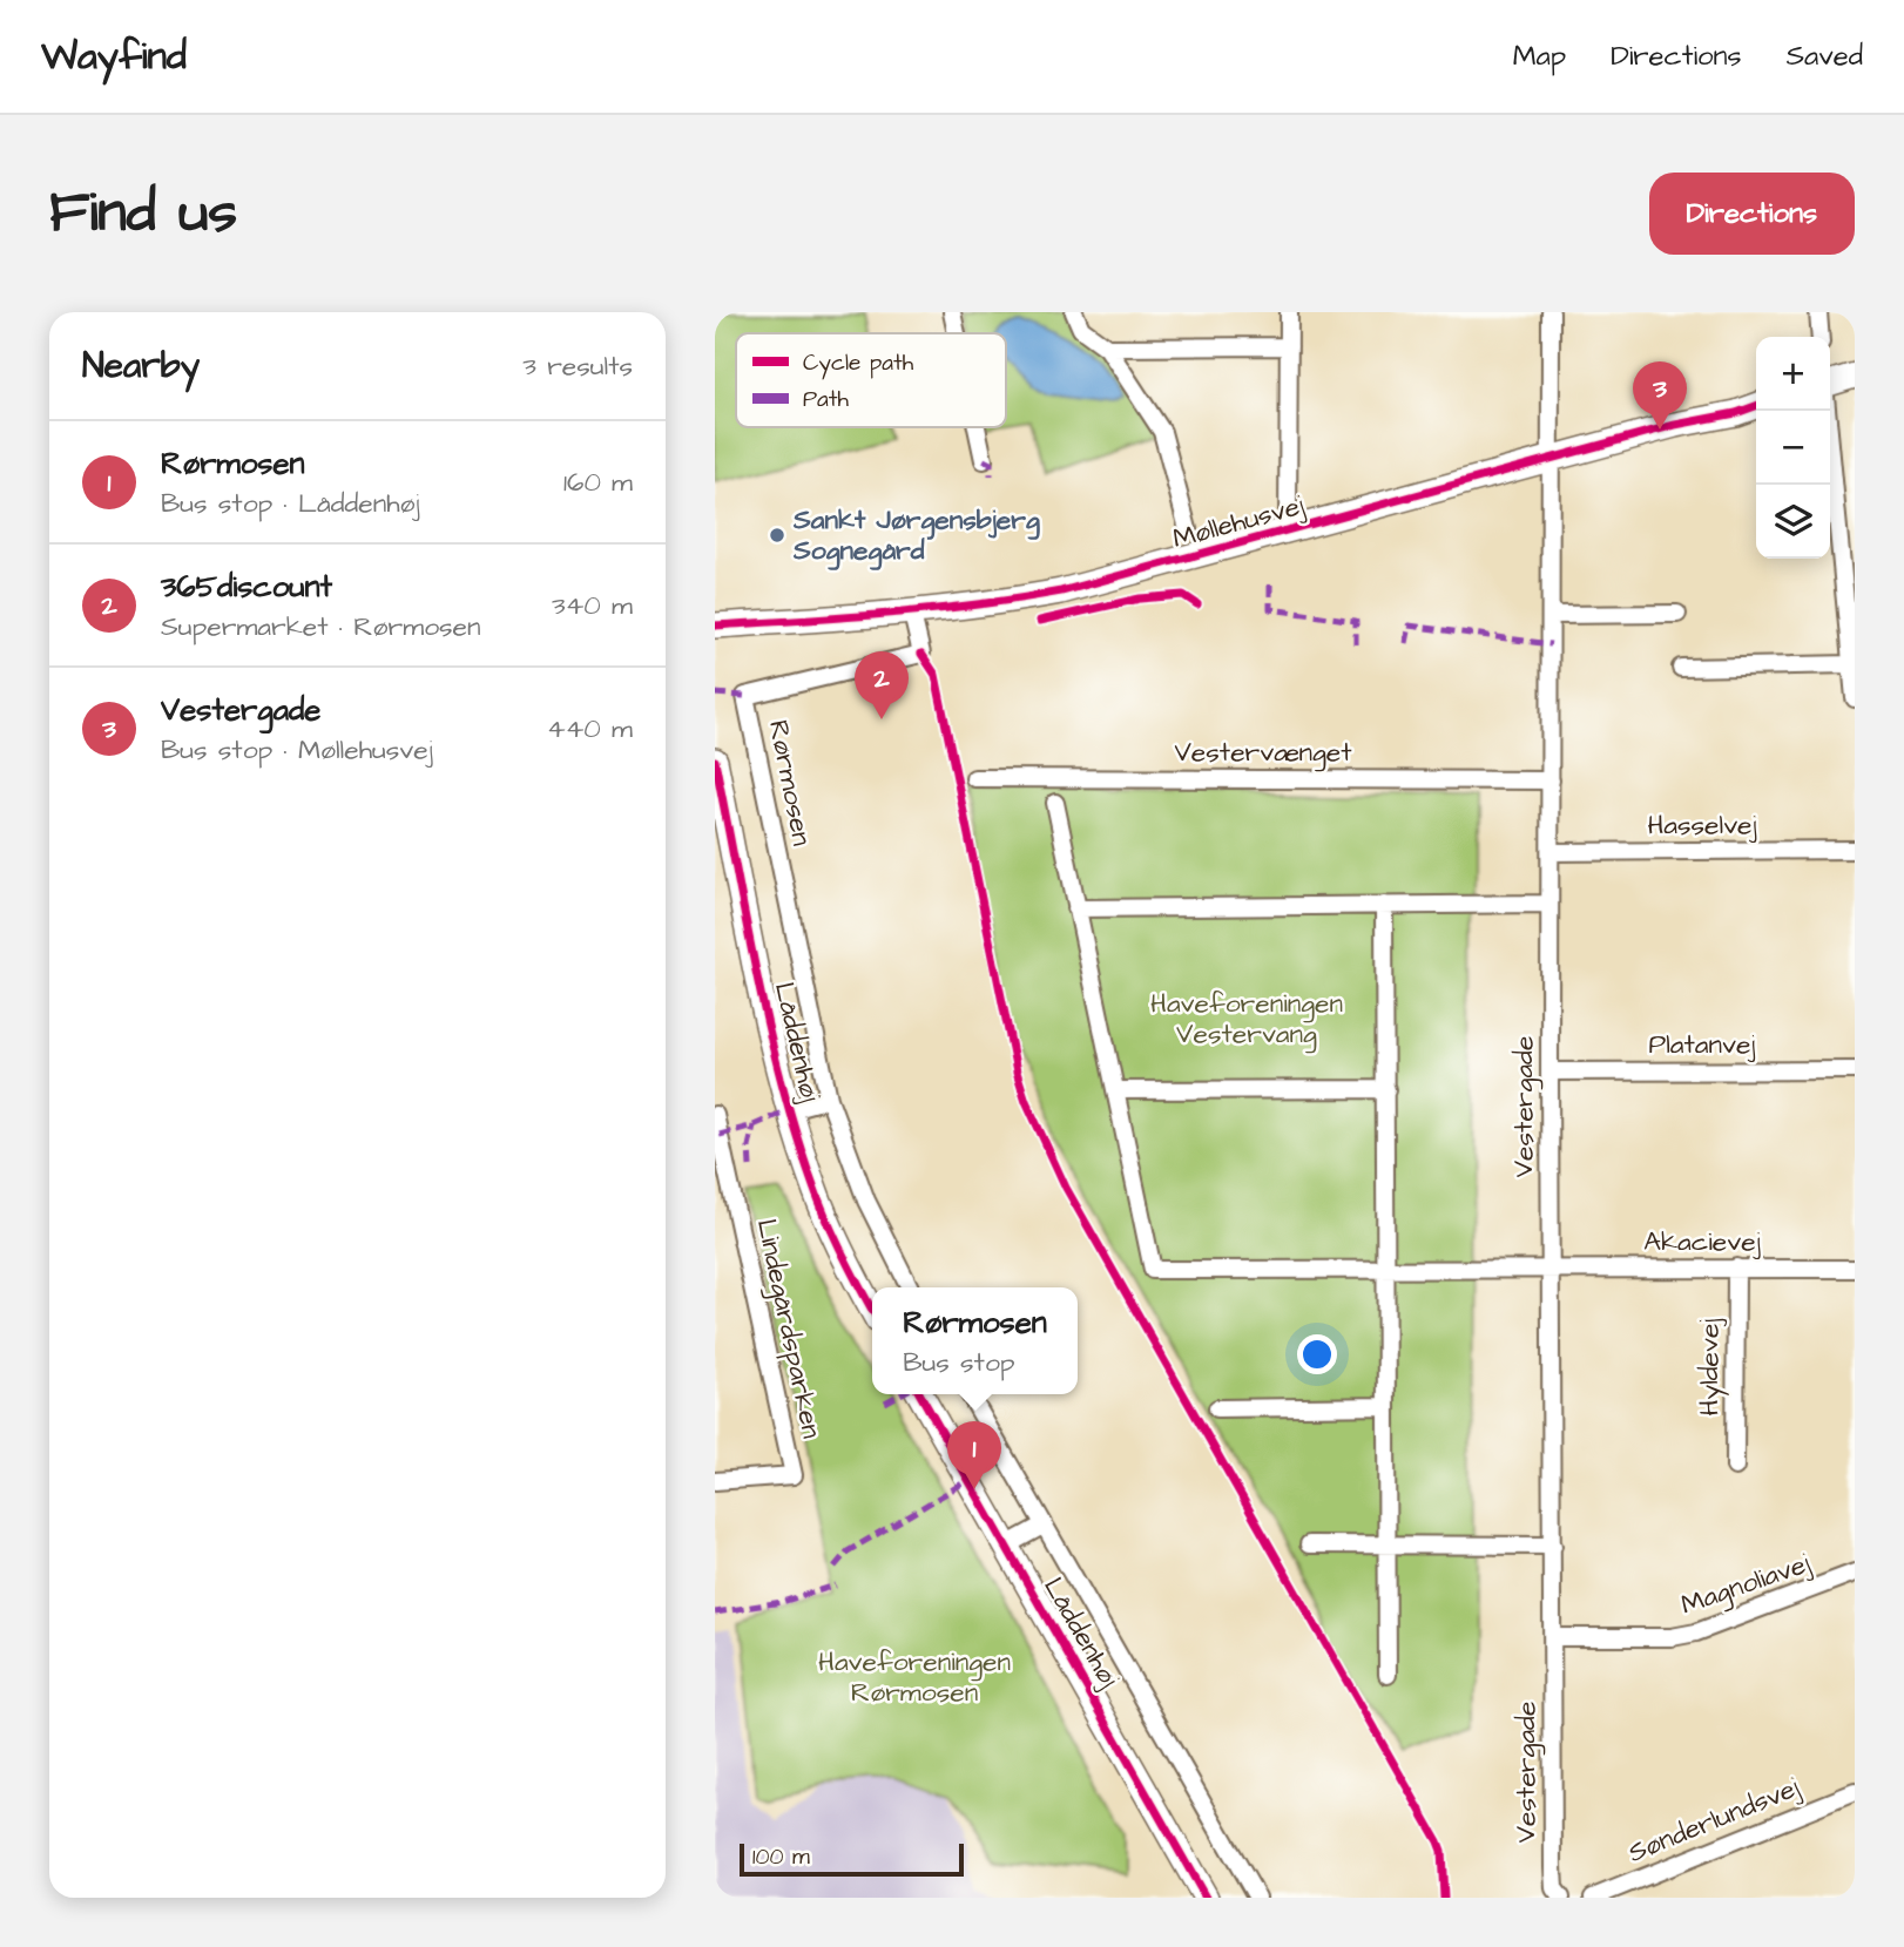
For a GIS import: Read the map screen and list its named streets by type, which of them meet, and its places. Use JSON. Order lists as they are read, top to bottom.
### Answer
{
  "streets": {
    "street": [
      "Møllehusvej",
      "Vestervænget",
      "Rørmosen",
      "Hasselvej",
      "Låddenhøj",
      "Platanvej",
      "Vestergade",
      "Akacievej",
      "Lindegårdsparken",
      "Hyldevej",
      "Magnoliavej",
      "Sønderlundsvej"
    ]
  },
  "crossings": [
    ["Møllehusvej", "Rørmosen"],
    ["Møllehusvej", "Vestergade"],
    ["Vestervænget", "Vestergade"],
    ["Hasselvej", "Vestergade"],
    ["Platanvej", "Vestergade"],
    ["Vestergade", "Akacievej"],
    ["Vestergade", "Magnoliavej"],
    ["Akacievej", "Hyldevej"]
  ],
  "parks": ["Haveforeningen Vestervang", "Haveforeningen Rørmosen"],
  "places": ["Sankt Jørgensbjerg Sognegård"],
  "legend": ["Cycle path", "Path"],
  "scale_bar": "100 m",
  "page": {
    "header": "Wayfind",
    "nav": ["Map", "Directions", "Saved"],
    "buttons": "Directions",
    "title": "Find us",
    "heading": ["Nearby", "3 results"],
    "map_buttons": ["+", "−"],
    "pins": ["3", "2", "1"],
    "list": [
      {
        "mark": "1",
        "name": "Rørmosen",
        "note": "Bus stop · Låddenhøj",
        "value": "160 m"
      },
      {
        "mark": "2",
        "name": "365discount",
        "note": "Supermarket · Rørmosen",
        "value": "340 m"
      },
      {
        "mark": "3",
        "name": "Vestergade",
        "note": "Bus stop · Møllehusvej",
        "value": "440 m"
      }
    ],
    "popup": ["Rørmosen", "Bus stop"],
    "scale": "100 m"
  }
}
